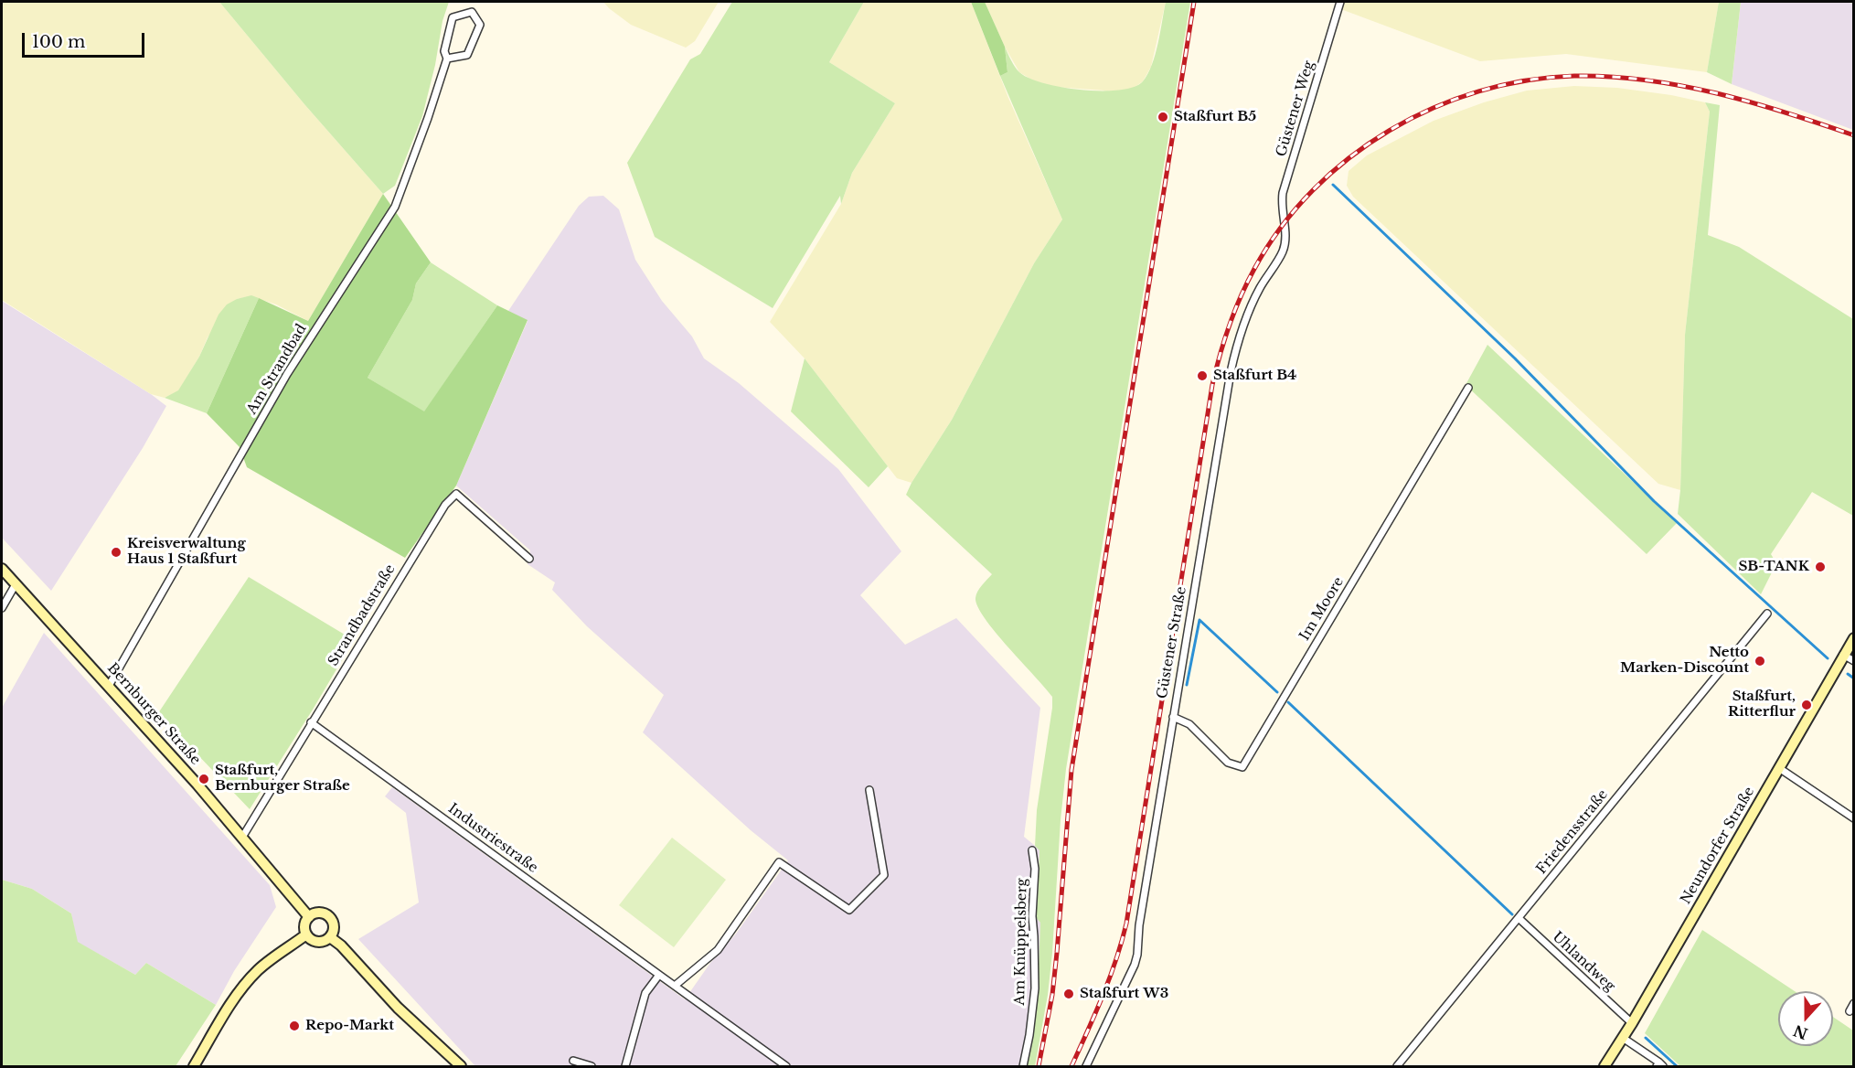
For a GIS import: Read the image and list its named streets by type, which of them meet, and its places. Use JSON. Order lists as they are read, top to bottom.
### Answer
{
  "streets": {
    "main road": ["Bernburger Straße", "Neundorfer Straße"],
    "street": [
      "Güstener Weg",
      "Am Strandbad",
      "Im Moore",
      "Strandbadstraße",
      "Güstener Straße",
      "Friedensstraße",
      "Industriestraße",
      "Am Knüppelsberg",
      "Uhlandweg"
    ]
  },
  "crossings": [
    ["Güstener Weg", "Güstener Straße"],
    ["Am Strandbad", "Bernburger Straße"],
    ["Im Moore", "Güstener Straße"],
    ["Strandbadstraße", "Bernburger Straße"],
    ["Strandbadstraße", "Industriestraße"],
    ["Friedensstraße", "Uhlandweg"],
    ["Neundorfer Straße", "Uhlandweg"]
  ],
  "places": [
    "Staßfurt B5",
    "Staßfurt B4",
    "Kreisverwaltung Haus 1 Staßfurt",
    "SB-TANK",
    "Netto Marken-Discount",
    "Staßfurt, Ritterflur",
    "Staßfurt, Bernburger Straße",
    "Staßfurt W3",
    "Repo-Markt"
  ],
  "scale_bar": "100 m",
  "north": "bottom"
}
